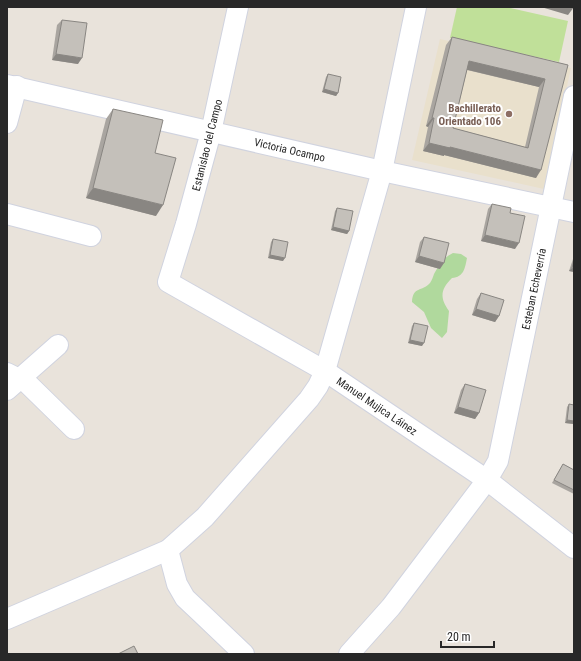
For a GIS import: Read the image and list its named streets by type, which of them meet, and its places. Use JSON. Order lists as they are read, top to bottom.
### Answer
{
  "streets": {
    "street": [
      "Estanislao del Campo",
      "Victoria Ocampo",
      "Esteban Echeverría",
      "Manuel Mujica Láinez"
    ]
  },
  "crossings": [
    ["Estanislao del Campo", "Victoria Ocampo"],
    ["Estanislao del Campo", "Manuel Mujica Láinez"],
    ["Victoria Ocampo", "Esteban Echeverría"],
    ["Esteban Echeverría", "Manuel Mujica Láinez"]
  ],
  "places": ["Bachillerato Orientado 106"],
  "scale_bar": "20 m"
}
